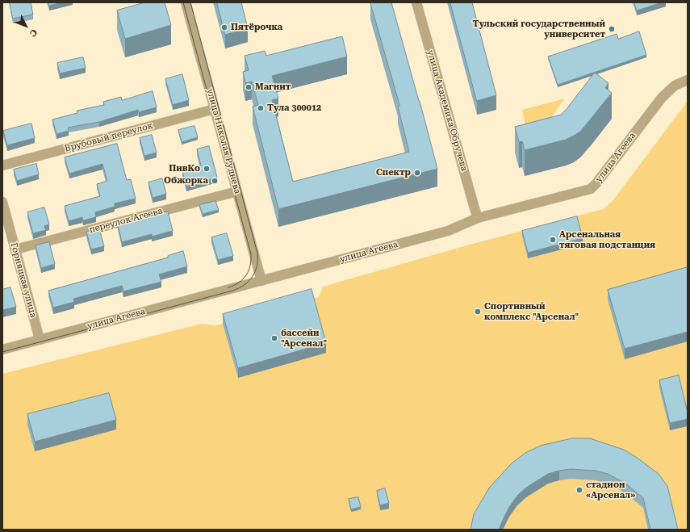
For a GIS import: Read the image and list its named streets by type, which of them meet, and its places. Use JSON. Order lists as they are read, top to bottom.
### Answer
{
  "streets": {
    "street": [
      "улица Академика Обручева",
      "Врубовый переулок",
      "улица Николая Руднева",
      "улица Агеева",
      "переулок Агеева",
      "Горняцкая улица"
    ]
  },
  "crossings": [
    ["улица Академика Обручева", "улица Агеева"],
    ["Врубовый переулок", "улица Николая Руднева"],
    ["улица Николая Руднева", "улица Агеева"],
    ["улица Николая Руднева", "переулок Агеева"],
    ["улица Агеева", "Горняцкая улица"],
    ["переулок Агеева", "Горняцкая улица"]
  ],
  "places": [
    "Пятёрочка",
    "Тульский государственный университет",
    "Магнит",
    "Тула 300012",
    "ПивКо",
    "Спектр",
    "Обжорка",
    "Арсенальная тяговая подстанция",
    "Спортивный комплекс \"Арсенал\"",
    "бассейн \"Арсенал\"",
    "стадион «Арсенал»"
  ],
  "north": "bottom right"
}
